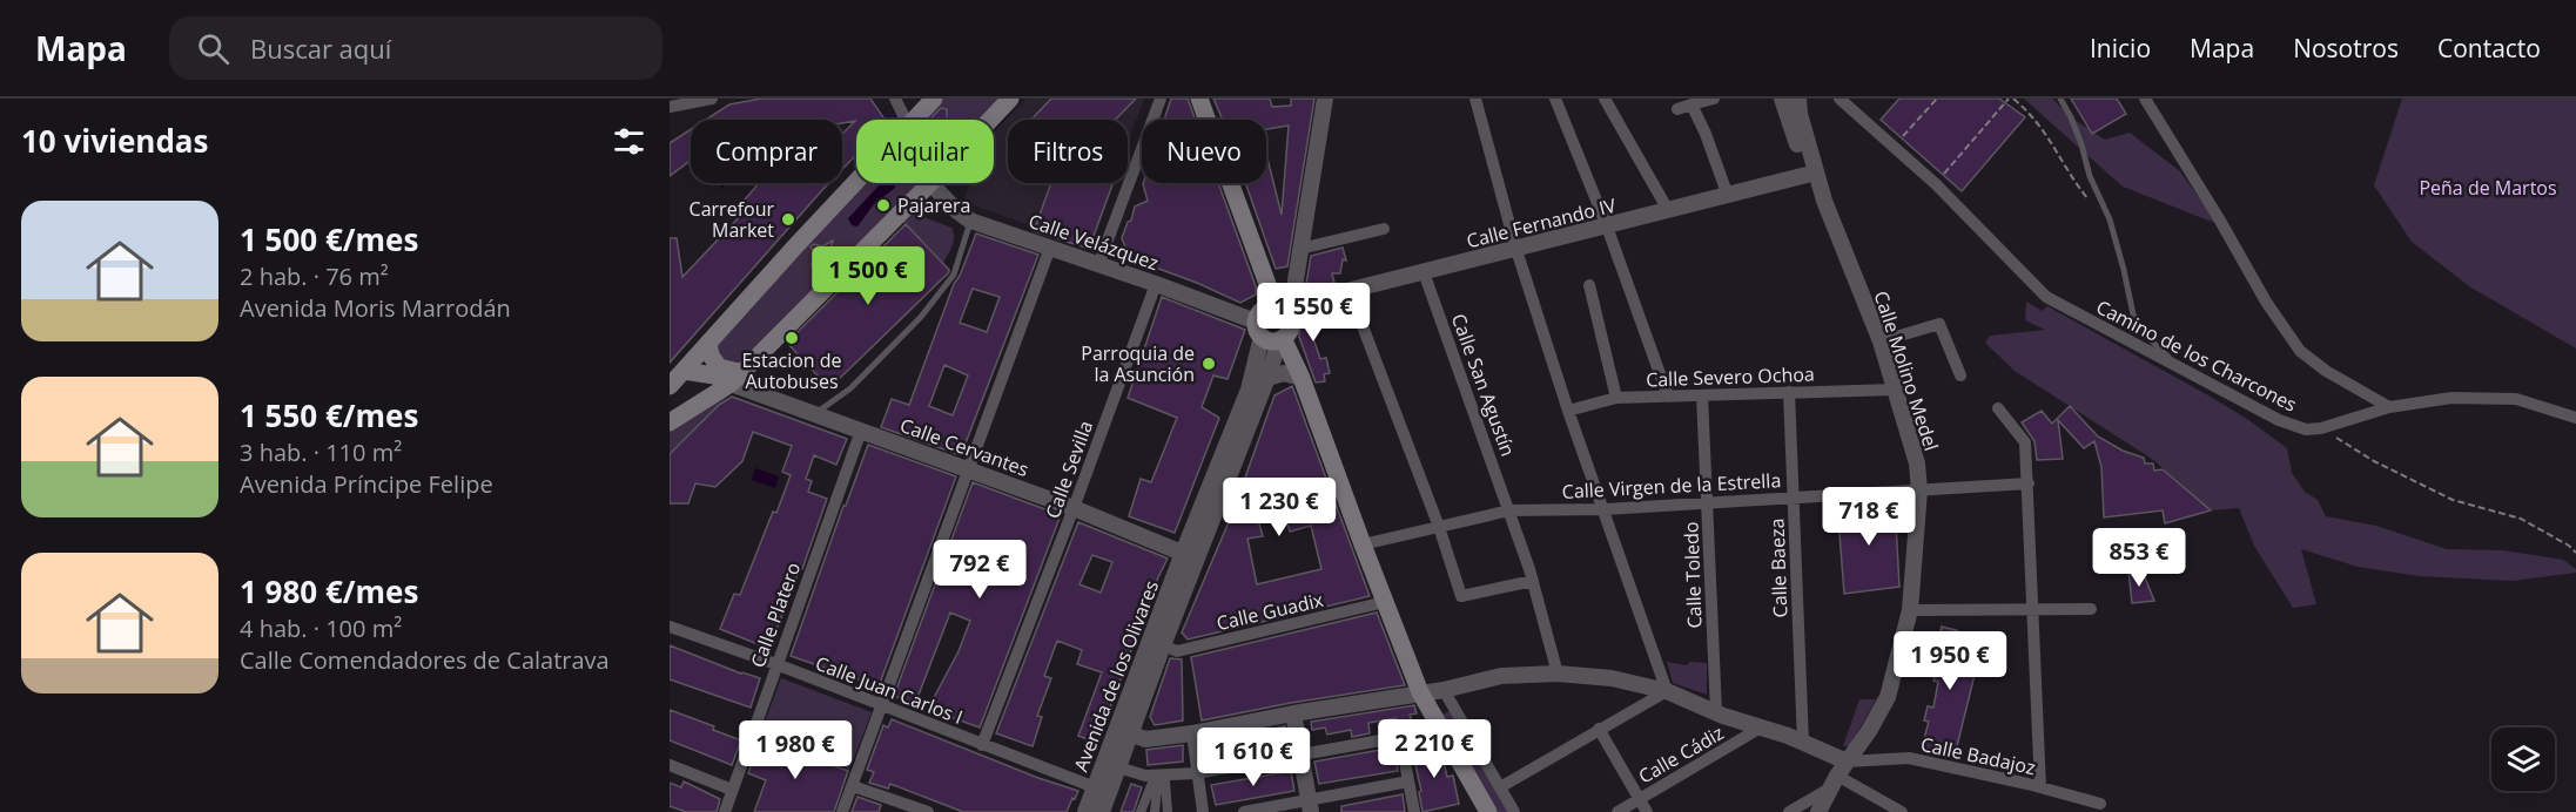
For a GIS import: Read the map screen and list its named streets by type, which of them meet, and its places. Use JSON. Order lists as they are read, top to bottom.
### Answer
{
  "streets": {
    "street": [
      "Calle Fernando IV",
      "Calle Velázquez",
      "Camino de los Charcones",
      "Calle Molino Medel",
      "Calle Severo Ochoa",
      "Calle San Agustín",
      "Calle Cervantes",
      "Calle Sevilla",
      "Calle Virgen de la Estrella",
      "Calle Baeza",
      "Calle Toledo",
      "Calle Guadix",
      "Calle Platero",
      "Avenida de los Olivares",
      "Calle Juan Carlos I",
      "Calle Cádiz",
      "Calle Badajoz"
    ]
  },
  "crossings": [
    ["Calle Fernando IV", "Calle San Agustín"],
    ["Calle Velázquez", "Calle Sevilla"],
    ["Calle Velázquez", "Avenida de los Olivares"],
    ["Calle Molino Medel", "Calle Severo Ochoa"],
    ["Calle Molino Medel", "Calle Virgen de la Estrella"],
    ["Calle Molino Medel", "Calle Badajoz"],
    ["Calle Severo Ochoa", "Calle Baeza"],
    ["Calle Severo Ochoa", "Calle Toledo"],
    ["Calle San Agustín", "Calle Virgen de la Estrella"],
    ["Calle Cervantes", "Calle Sevilla"],
    ["Calle Cervantes", "Calle Platero"],
    ["Calle Cervantes", "Avenida de los Olivares"],
    ["Calle Sevilla", "Calle Juan Carlos I"],
    ["Calle Virgen de la Estrella", "Calle Baeza"],
    ["Calle Virgen de la Estrella", "Calle Toledo"],
    ["Calle Guadix", "Avenida de los Olivares"],
    ["Calle Platero", "Calle Juan Carlos I"],
    ["Avenida de los Olivares", "Calle Juan Carlos I"]
  ],
  "parks": ["Peña de Martos"],
  "places": [
    "Pajarera",
    "Carrefour Market",
    "Estacion de Autobuses",
    "Parroquia de la Asunción"
  ],
  "page": {
    "header": "Mapa",
    "search": "Buscar aquí",
    "nav": [
      "Inicio",
      "Mapa",
      "Nosotros",
      "Contacto"
    ],
    "heading": "10 viviendas",
    "chip": [
      "Comprar",
      "Alquilar",
      "Filtros",
      "Nuevo"
    ],
    "list": [
      {
        "name": "1 500 €/mes",
        "note": "2 hab. · 76 m² · Avenida Moris Marrodán"
      },
      {
        "name": "1 550 €/mes",
        "note": "3 hab. · 110 m² · Avenida Príncipe Felipe"
      },
      {
        "name": "1 980 €/mes",
        "note": "4 hab. · 100 m² · Calle Comendadores de Calatrava"
      }
    ],
    "price": [
      "1 500 €",
      "1 550 €",
      "1 230 €",
      "718 €",
      "853 €",
      "792 €",
      "1 950 €",
      "2 210 €",
      "1 980 €",
      "1 610 €"
    ]
  }
}
